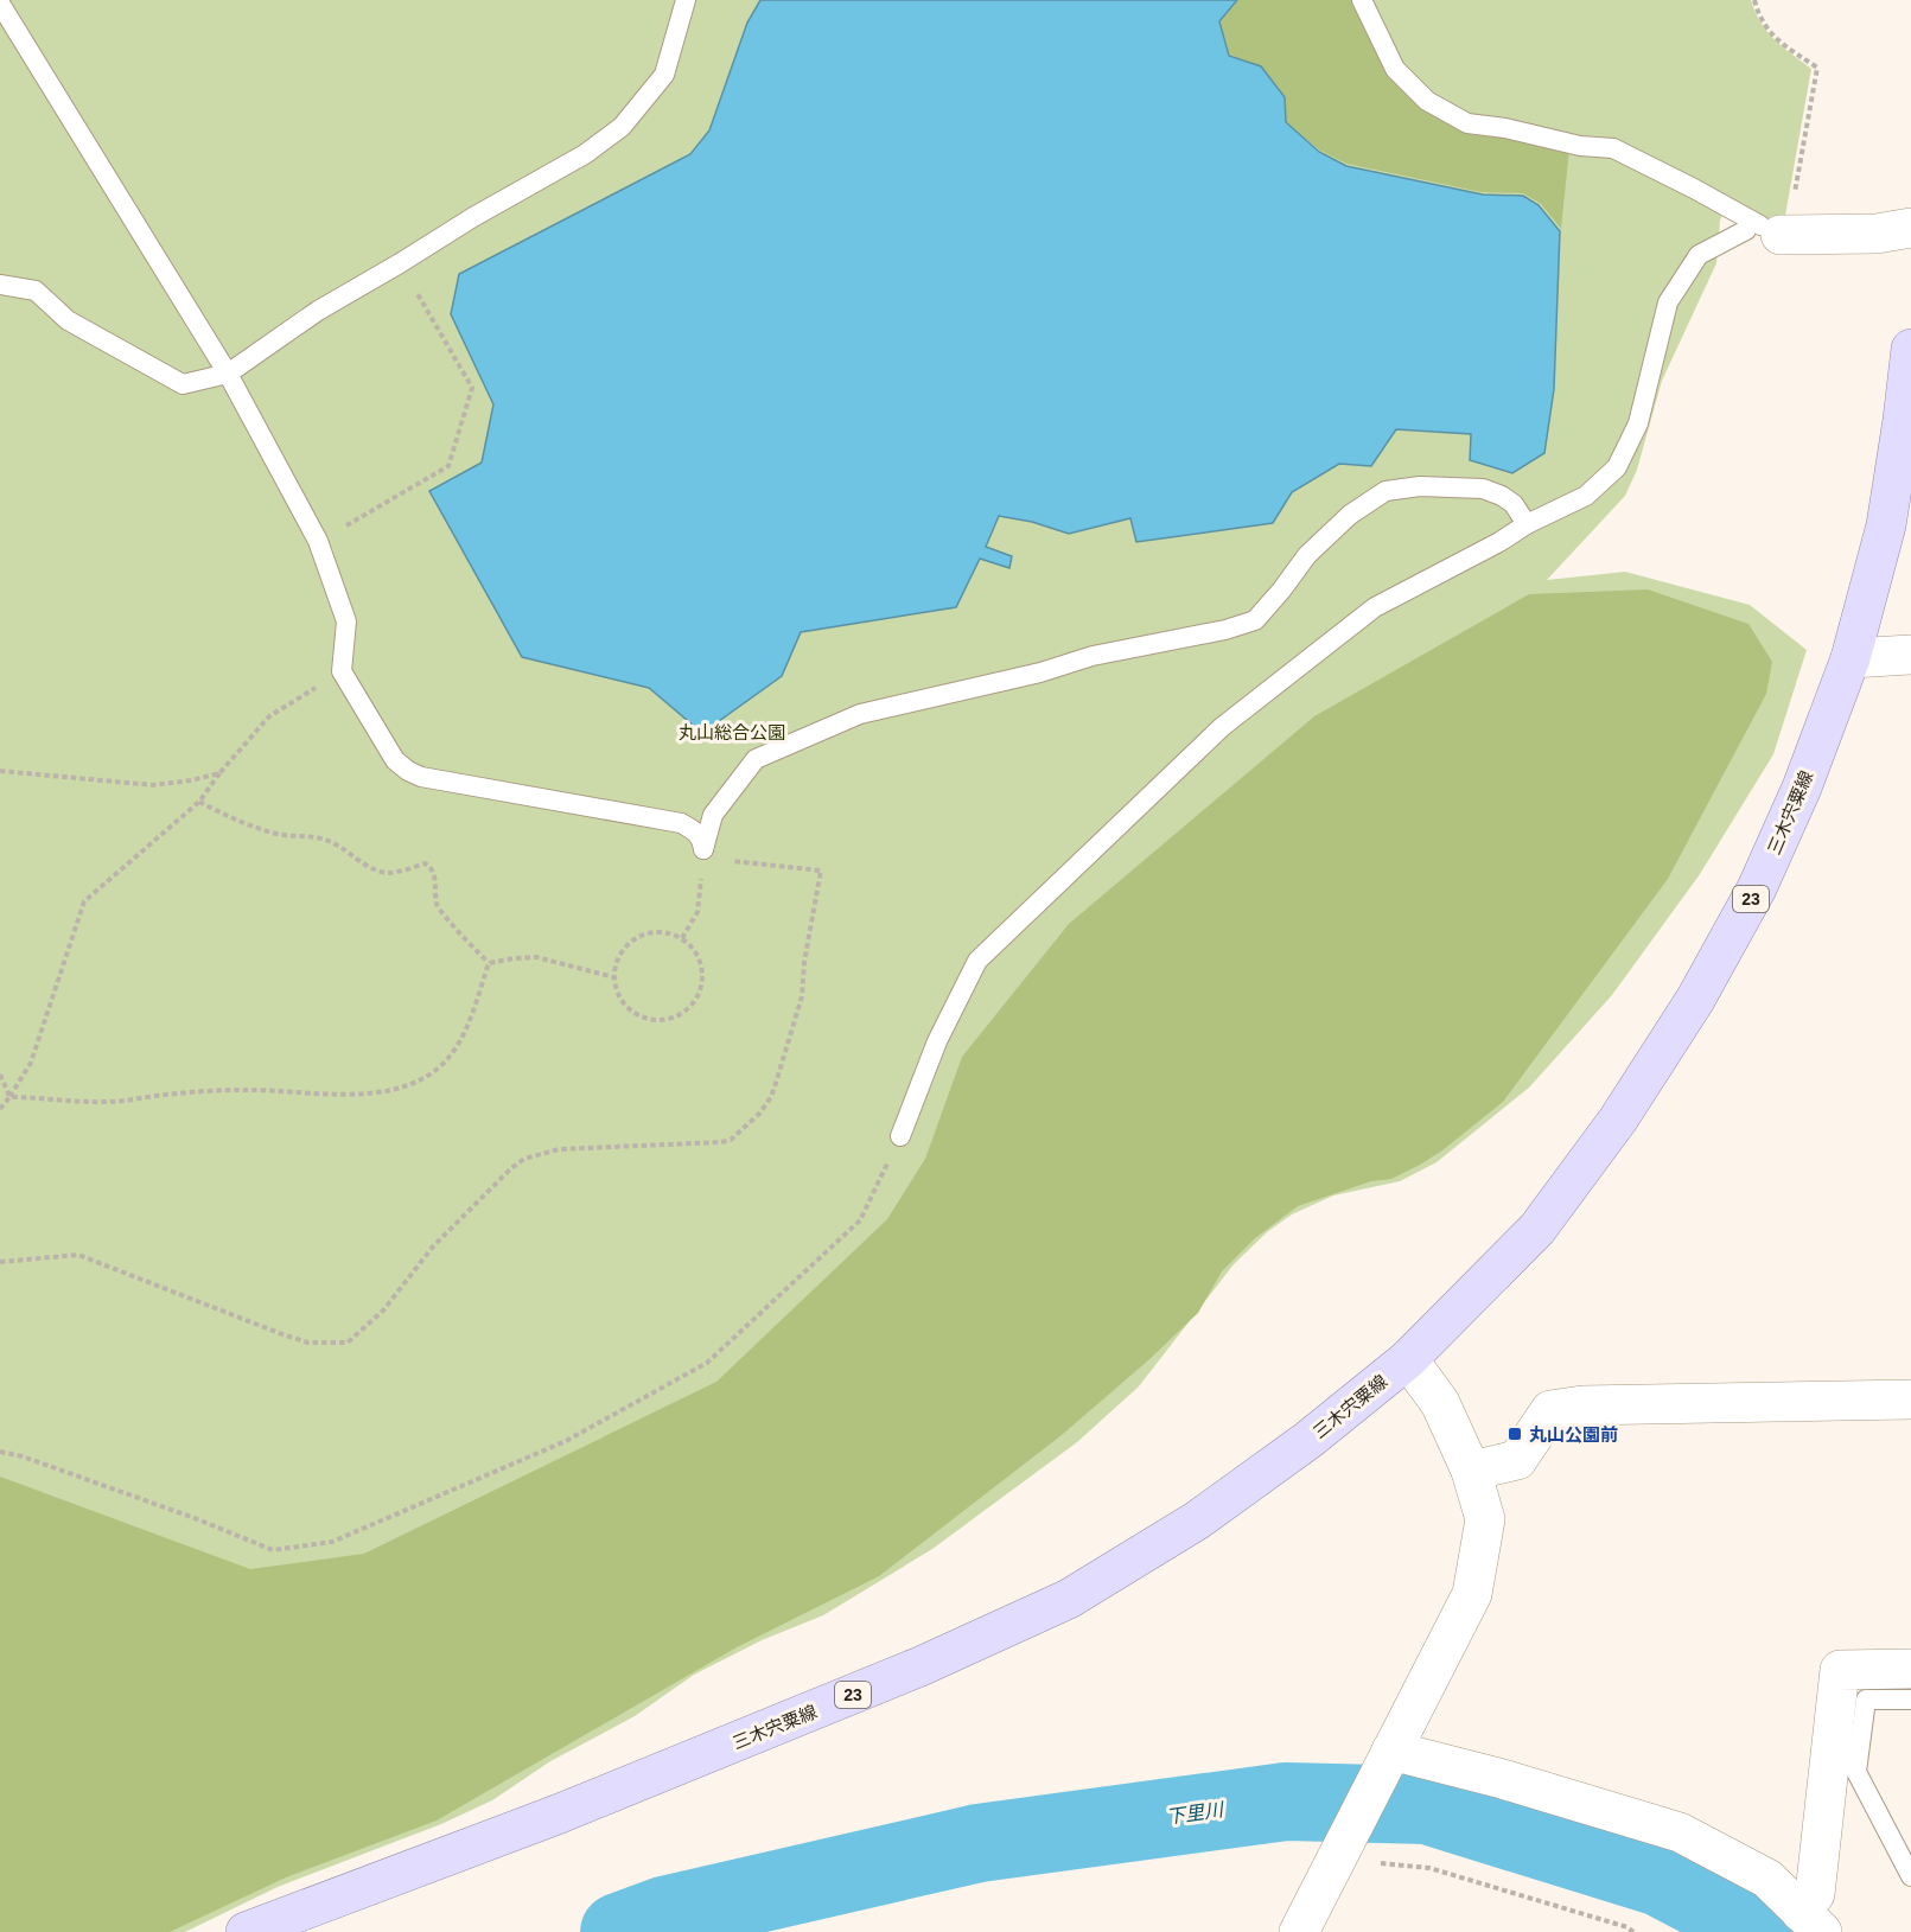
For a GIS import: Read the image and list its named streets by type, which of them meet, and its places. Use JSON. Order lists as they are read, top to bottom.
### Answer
{
  "streets": {
    "main road": ["三木宍粟線", "23"]
  },
  "water": ["下里川"],
  "parks": ["丸山総合公園"],
  "places": {
    "transit": ["丸山公園前"]
  }
}
